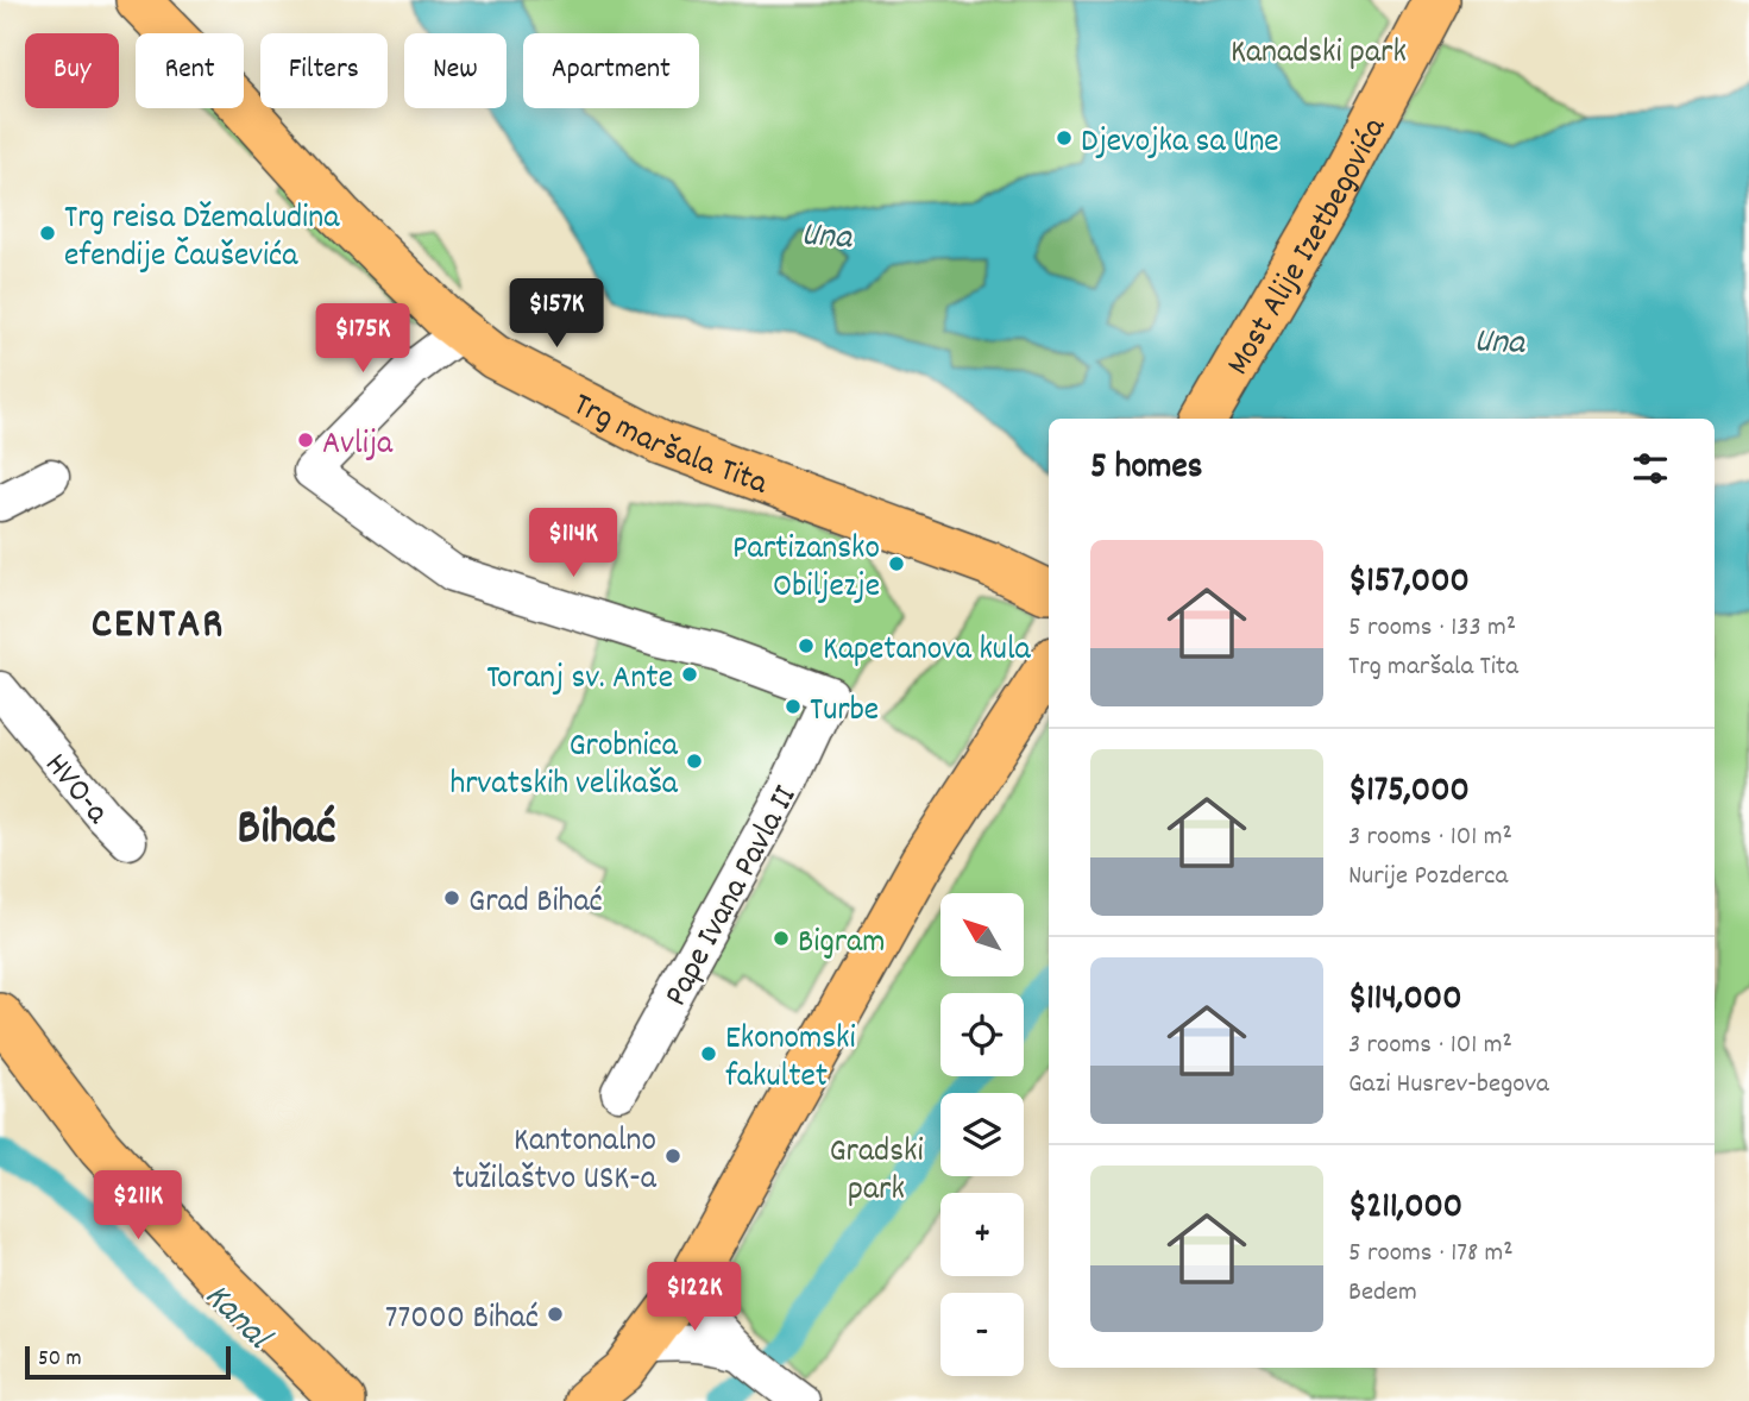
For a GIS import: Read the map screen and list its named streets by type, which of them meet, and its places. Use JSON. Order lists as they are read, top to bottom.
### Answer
{
  "streets": {
    "main road": ["Most Alije Izetbegovića", "Trg maršala Tita"],
    "street": ["HVO-a", "Pape Ivana Pavla II"]
  },
  "crossings": [
    ["Trg maršala Tita", "Pape Ivana Pavla II"]
  ],
  "districts": ["CENTAR", "Bihać"],
  "water": ["Una", "Kanal"],
  "parks": ["Kanadski park", "Gradski park"],
  "places": [
    "Djevojka sa Une",
    "Trg reisa Džemaludina efendije Čauševića",
    "Avlija",
    "Partizansko Obiljezje",
    "Kapetanova kula",
    "Toranj sv. Ante",
    "Turbe",
    "Grobnica hrvatskih velikaša",
    "Grad Bihać",
    "Bigram",
    "Ekonomski fakultet",
    "Kantonalno tužilaštvo USK-a",
    "77000 Bihać"
  ],
  "scale_bar": "50 m",
  "north": "top left",
  "page": {
    "chip": [
      "Buy",
      "Rent",
      "Filters",
      "New",
      "Apartment"
    ],
    "price": [
      "$157K",
      "$175K",
      "$114K",
      "$211K",
      "$122K"
    ],
    "heading": "5 homes",
    "list": [
      {
        "name": "$157,000",
        "note": "5 rooms · 133 m² · Trg maršala Tita"
      },
      {
        "name": "$175,000",
        "note": "3 rooms · 101 m² · Nurije Pozderca"
      },
      {
        "name": "$114,000",
        "note": "3 rooms · 101 m² · Gazi Husrev-begova"
      },
      {
        "name": "$211,000",
        "note": "5 rooms · 178 m² · Bedem"
      }
    ],
    "map_buttons": ["+", "−"],
    "scale": "50 m"
  }
}
